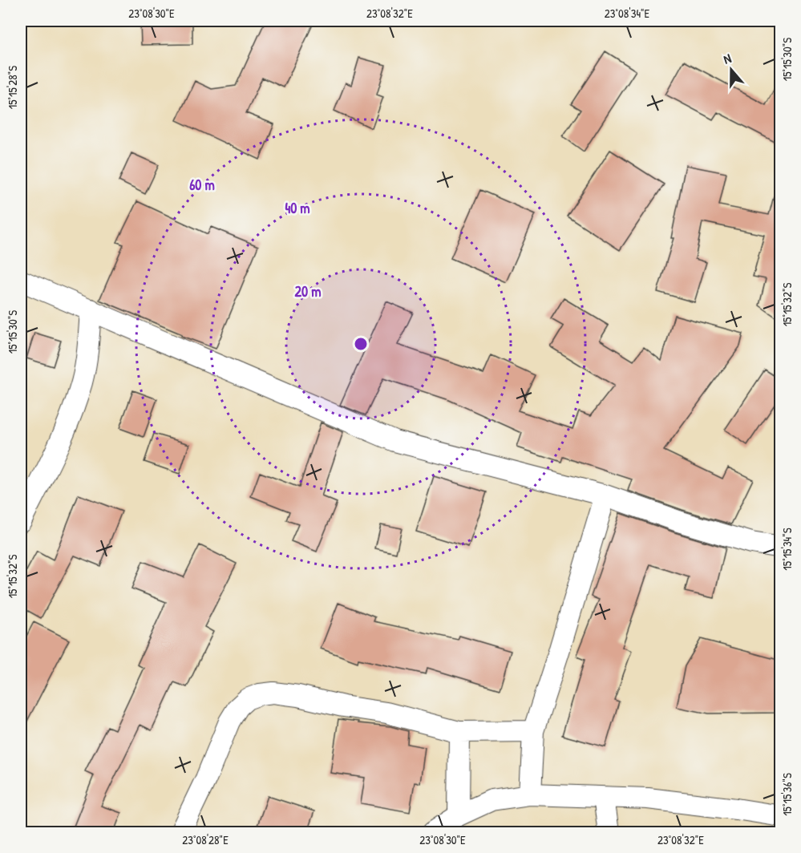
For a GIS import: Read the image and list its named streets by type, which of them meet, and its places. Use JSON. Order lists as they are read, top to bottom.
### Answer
{
  "north": "top",
  "coordinates": [
    "23°08'30\"E",
    "23°08'32\"E",
    "23°08'34\"E",
    "15°15'30\"S",
    "15°15'28\"S",
    "15°15'32\"S",
    "15°15'34\"S",
    "15°15'36\"S",
    "23°08'28\"E"
  ],
  "rings": ["60 m", "40 m", "20 m"]
}
